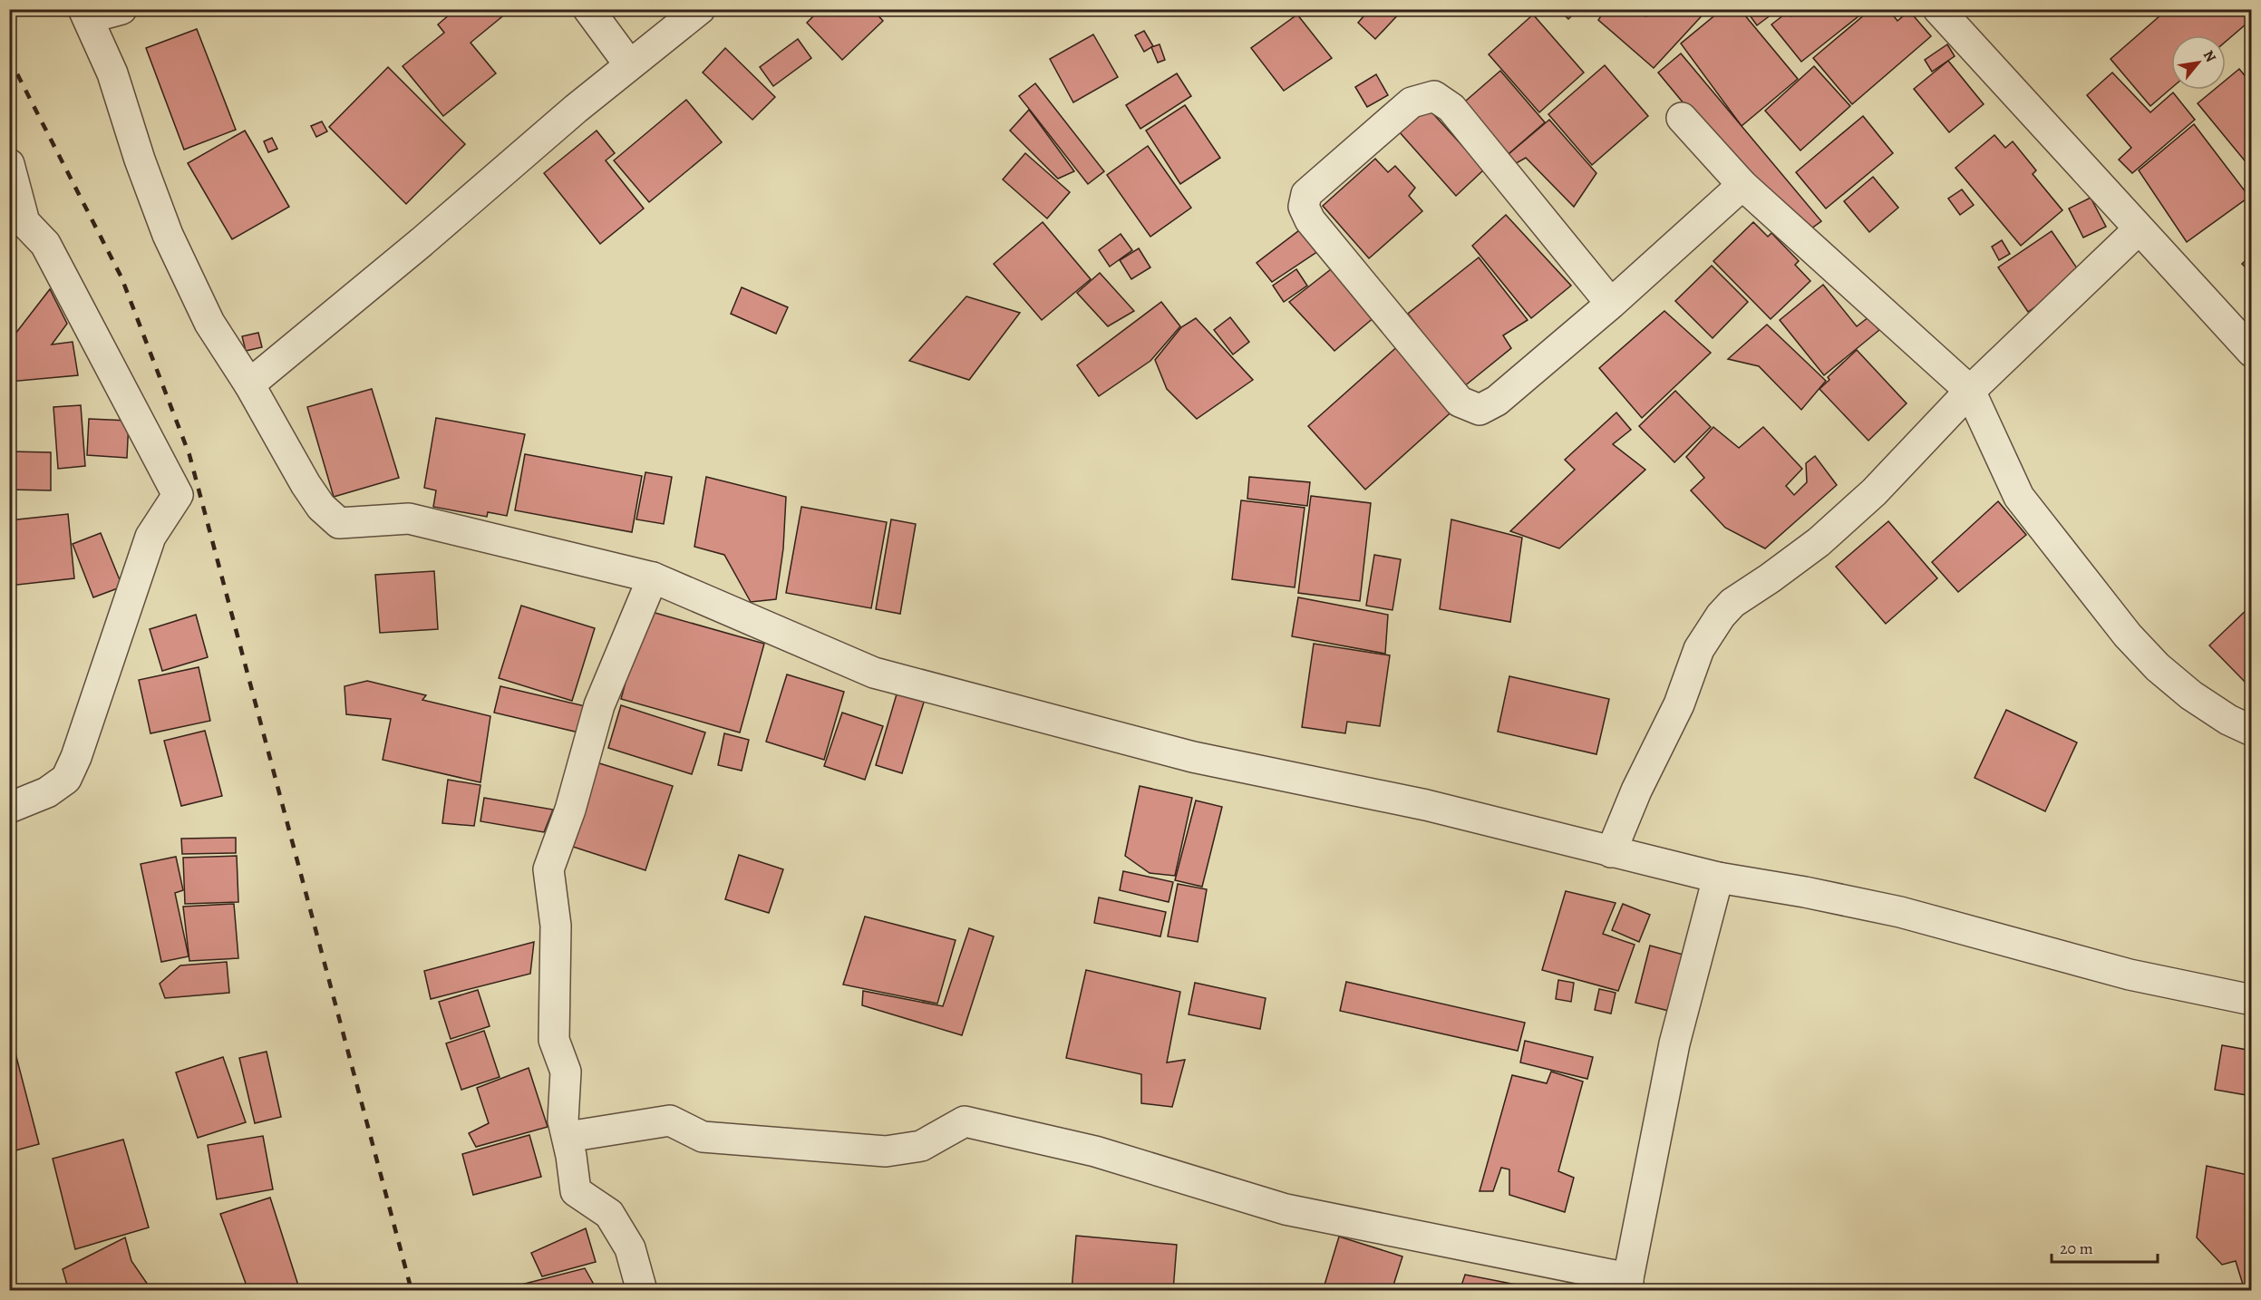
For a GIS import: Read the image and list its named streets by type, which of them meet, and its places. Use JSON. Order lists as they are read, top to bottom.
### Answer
{
  "scale_bar": "20 m",
  "north": "top right"
}
